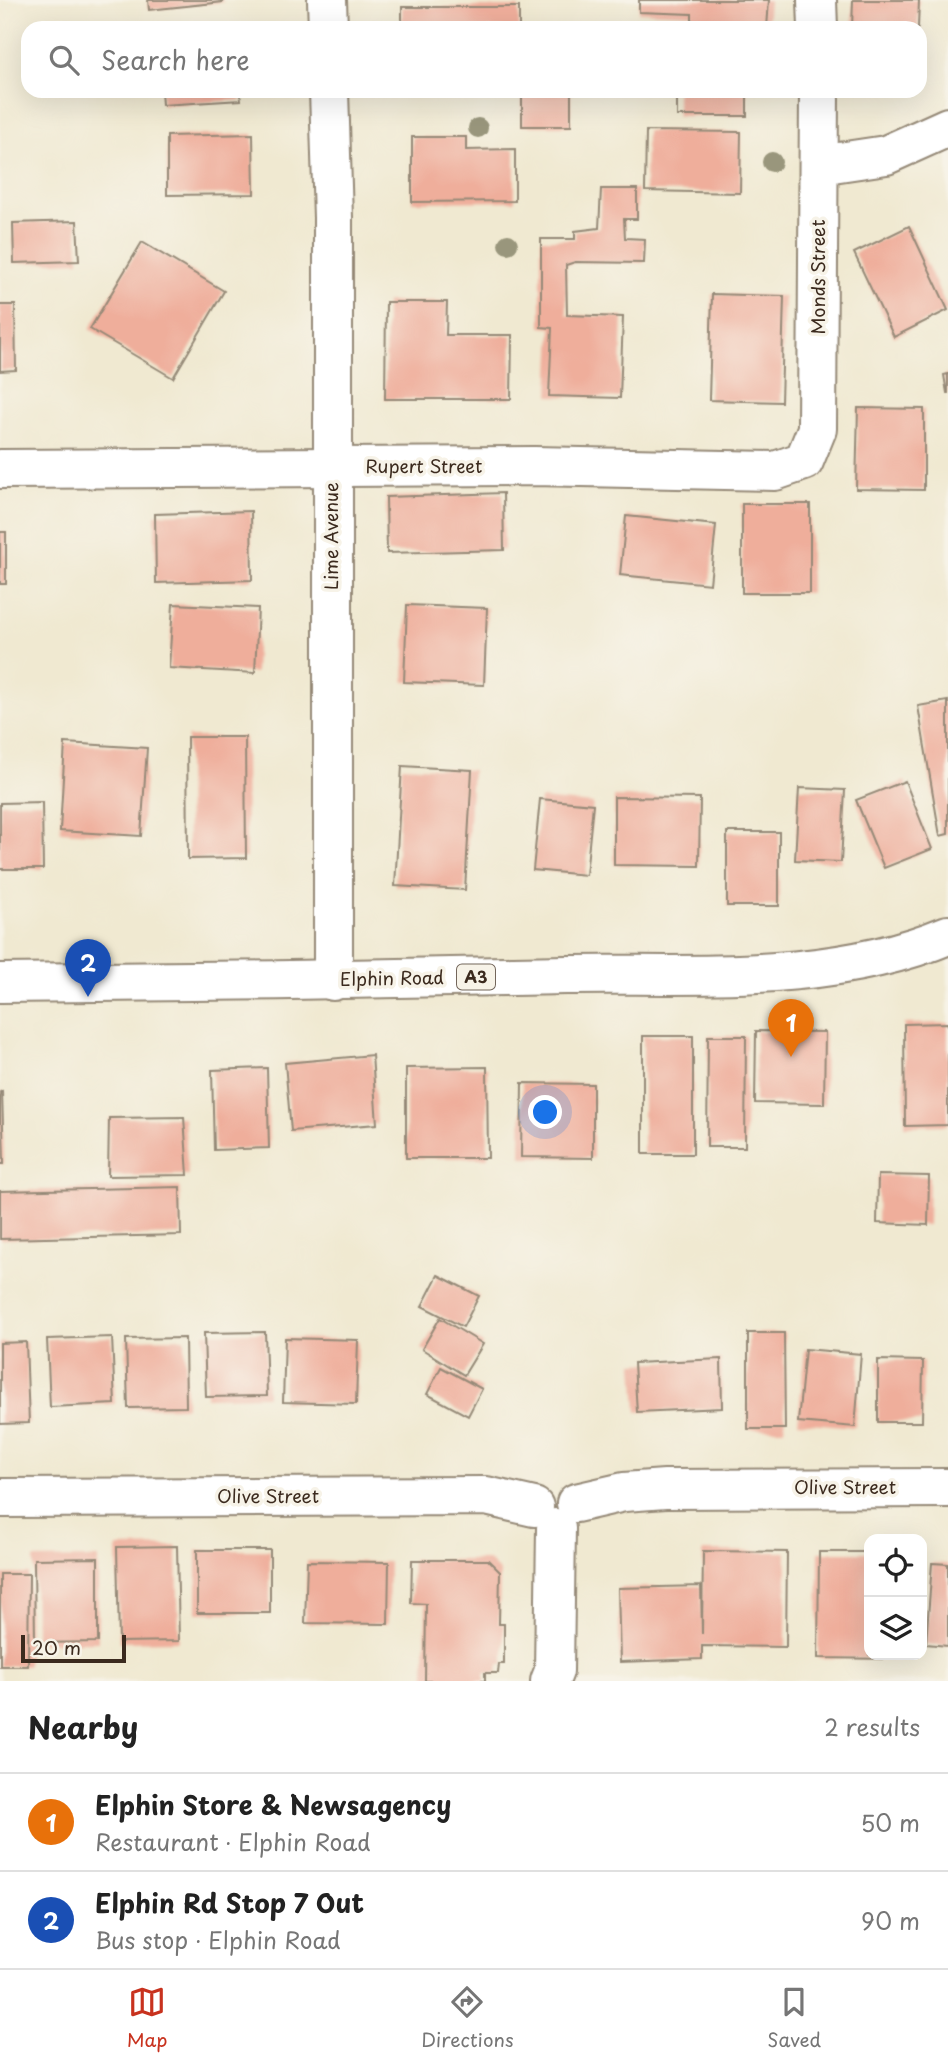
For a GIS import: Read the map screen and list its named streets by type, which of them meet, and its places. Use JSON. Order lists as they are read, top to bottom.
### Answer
{
  "streets": {
    "main road": [
      "Monds Street",
      "Rupert Street",
      "Lime Avenue",
      "A3",
      "Elphin Road",
      "Olive Street"
    ]
  },
  "crossings": [
    ["Monds Street", "Rupert Street"],
    ["Rupert Street", "Lime Avenue"],
    ["Lime Avenue", "Elphin Road"]
  ],
  "scale_bar": "20 m",
  "page": {
    "search": "Search here",
    "pins": ["2", "1"],
    "scale": "20 m",
    "heading": ["Nearby", "2 results"],
    "list": [
      {
        "mark": "1",
        "name": "Elphin Store & Newsagency",
        "note": "Restaurant · Elphin Road",
        "value": "50 m"
      },
      {
        "mark": "2",
        "name": "Elphin Rd Stop 7 Out",
        "note": "Bus stop · Elphin Road",
        "value": "90 m"
      }
    ],
    "nav": ["Map", "Directions", "Saved"]
  }
}
